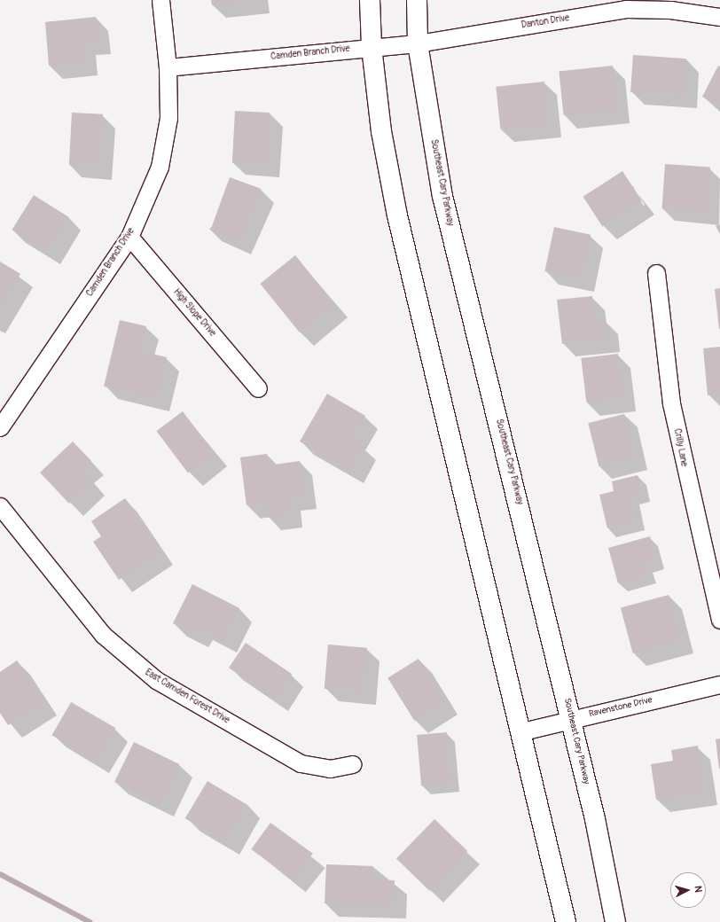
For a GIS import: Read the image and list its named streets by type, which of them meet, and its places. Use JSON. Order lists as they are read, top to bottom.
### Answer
{
  "streets": {
    "main road": ["Southeast Cary Parkway"],
    "street": [
      "Danton Drive",
      "Camden Branch Drive",
      "High Slope Drive",
      "Crilly Lane",
      "East Camden Forest Drive",
      "Ravenstone Drive"
    ]
  },
  "crossings": [
    ["Danton Drive", "Camden Branch Drive"],
    ["Danton Drive", "Southeast Cary Parkway"],
    ["Camden Branch Drive", "High Slope Drive"],
    ["Southeast Cary Parkway", "Ravenstone Drive"]
  ],
  "north": "right"
}
